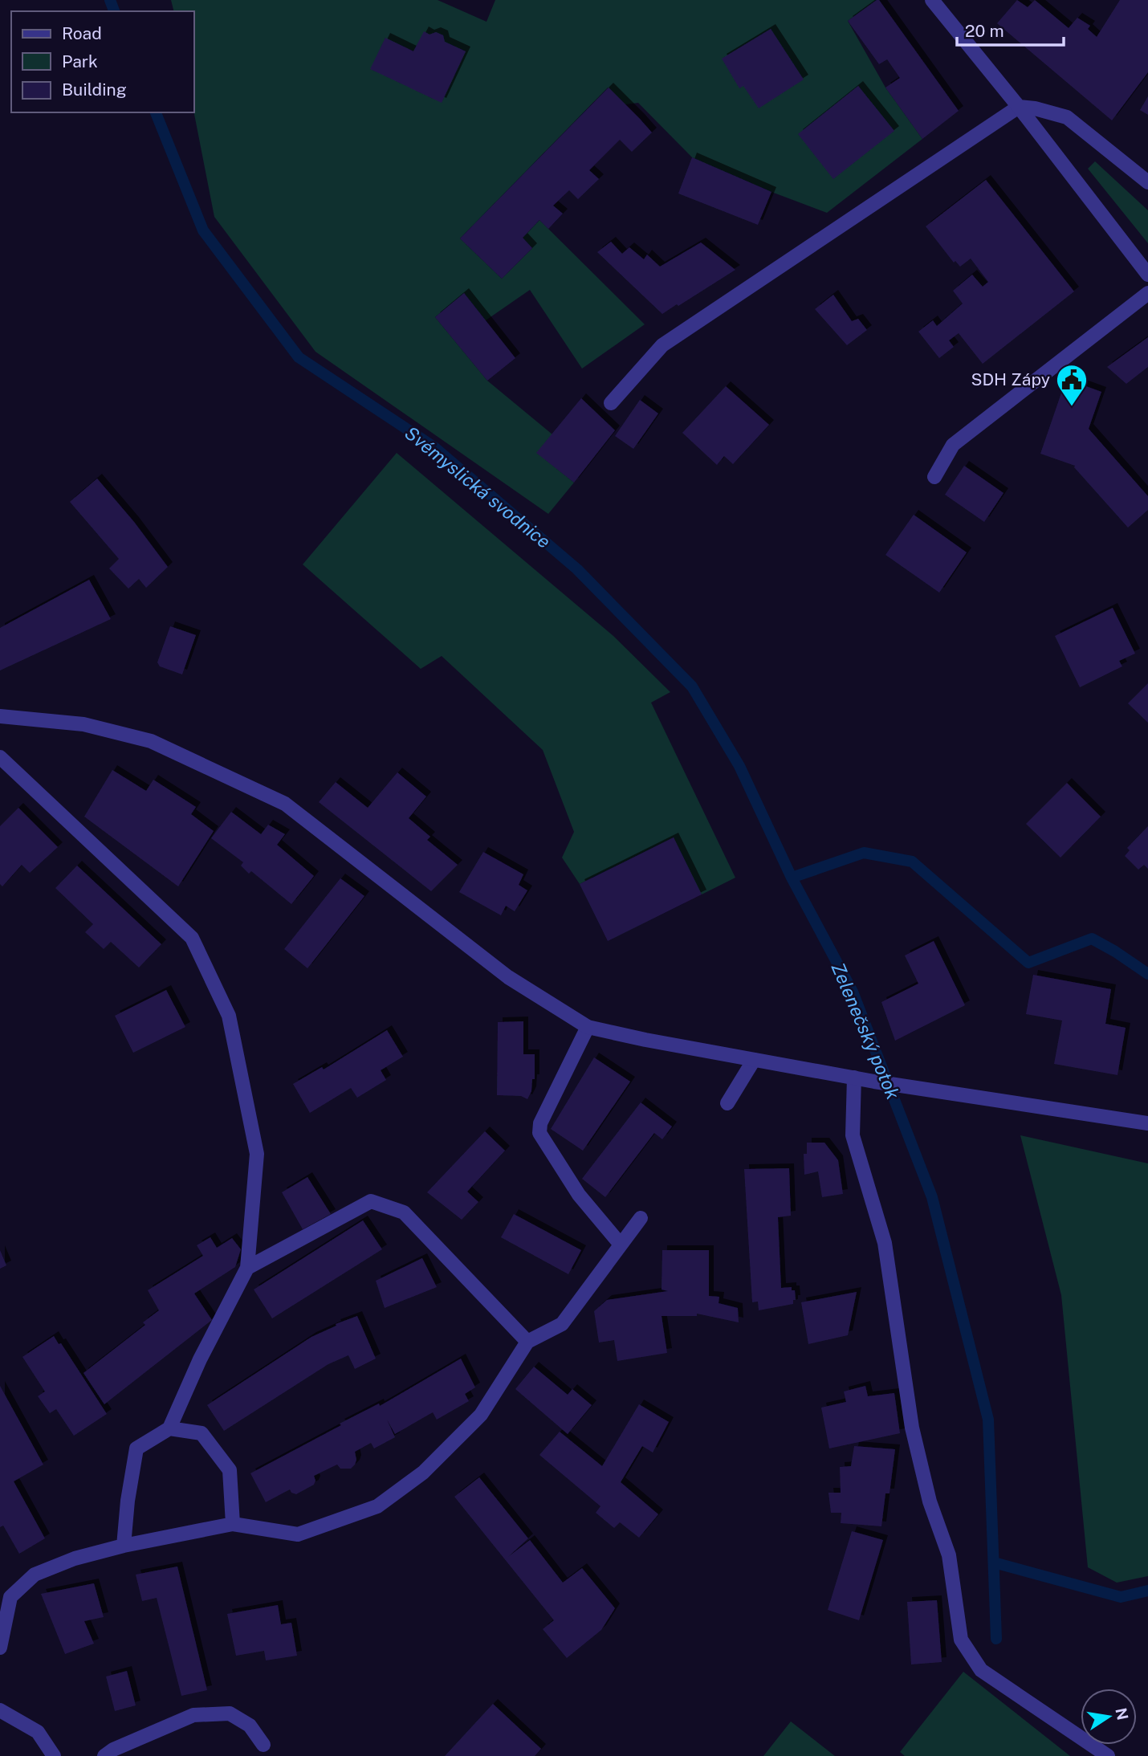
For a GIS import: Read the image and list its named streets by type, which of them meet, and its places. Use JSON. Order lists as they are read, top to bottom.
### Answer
{
  "water": ["Svémyslická svodnice", "Zelenečský potok"],
  "places": {
    "public building": ["SDH Zápy"]
  },
  "legend": ["Road", "Park", "Building"],
  "scale_bar": "20 m",
  "north": "right"
}
